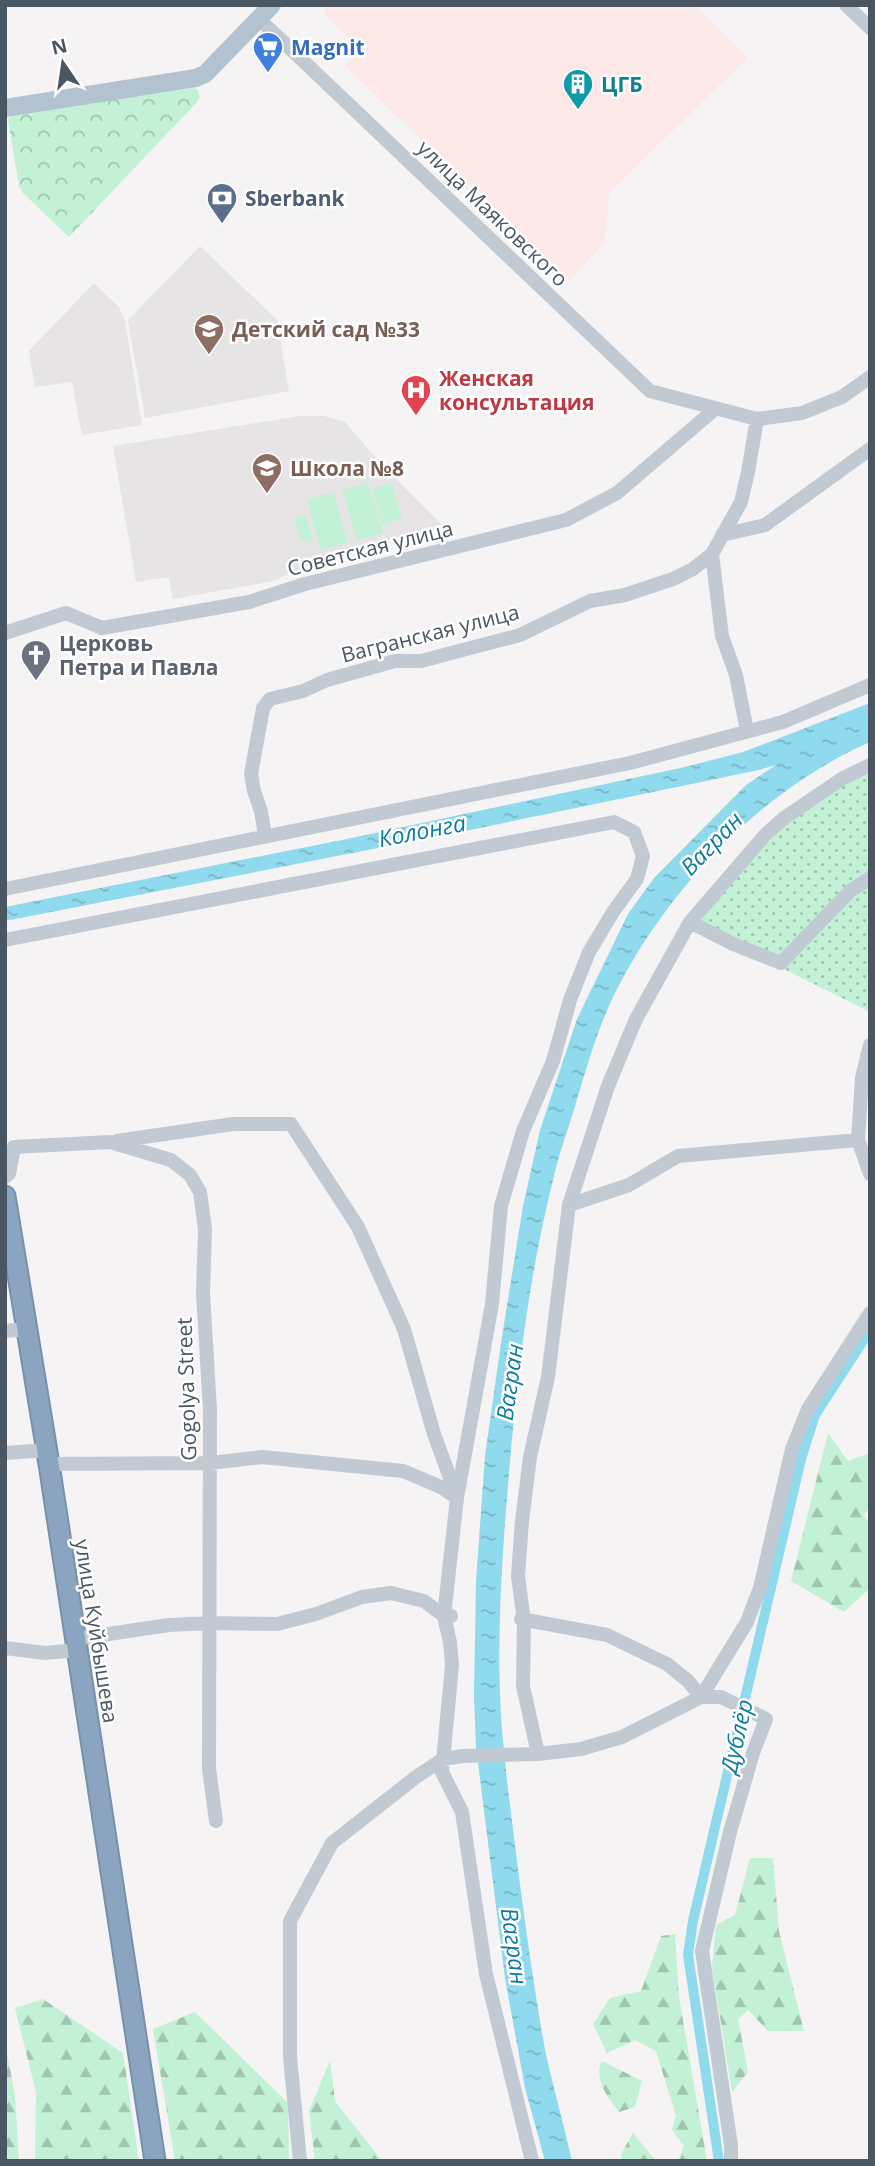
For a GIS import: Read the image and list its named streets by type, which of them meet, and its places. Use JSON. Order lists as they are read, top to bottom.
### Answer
{
  "streets": {
    "highway": ["улица Куйбышева"],
    "street": [
      "улица Маяковского",
      "Советская улица",
      "Вагранская улица",
      "Gogolya Street"
    ]
  },
  "crossings": [
    ["улица Маяковского", "Советская улица"]
  ],
  "water": ["Колонга", "Вагран", "Дублёр"],
  "places": {
    "supermarket": ["Magnit"],
    "building": ["ЦГБ"],
    "bank": ["Sberbank"],
    "school or university": ["Детский сад №33", "Школа №8"],
    "hospital": ["Женская консультация"],
    "church": ["Церковь Петра и Павла"]
  },
  "north": "top"
}
